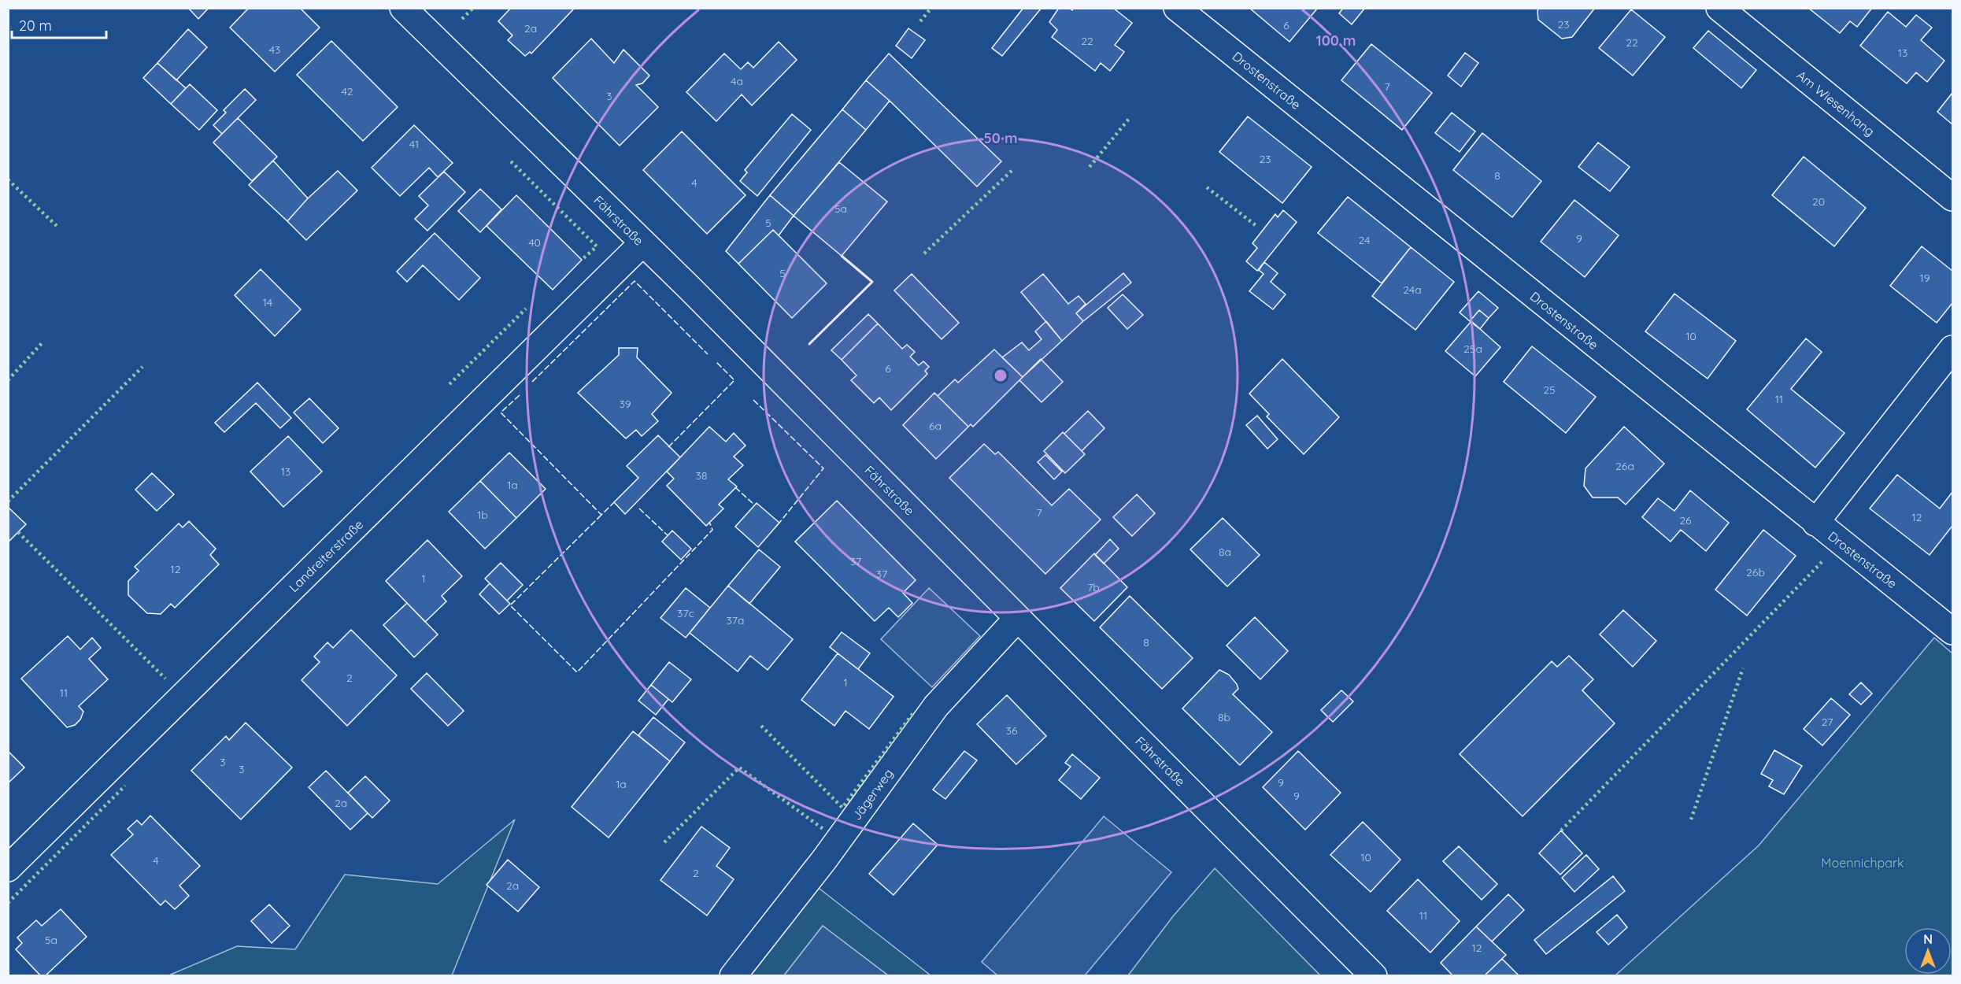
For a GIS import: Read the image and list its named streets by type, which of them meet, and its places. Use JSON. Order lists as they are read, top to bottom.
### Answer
{
  "streets": {
    "street": [
      "Drostenstraße",
      "Am Wiesenhang",
      "Fährstraße",
      "Landreiterstraße",
      "Jägerweg"
    ]
  },
  "crossings": [
    ["Fährstraße", "Landreiterstraße"],
    ["Fährstraße", "Jägerweg"]
  ],
  "parks": ["Moennichpark"],
  "house_numbers": [
    "23",
    "6",
    "2a",
    "22",
    "22",
    "43",
    "13",
    "4a",
    "7",
    "42",
    "3",
    "41",
    "23",
    "8",
    "4",
    "20",
    "5a",
    "5",
    "9",
    "24",
    "40",
    "5",
    "19",
    "24a",
    "14",
    "10",
    "25a",
    "6",
    "25",
    "11",
    "39",
    "6a",
    "26a",
    "13",
    "38",
    "1a",
    "7",
    "1b",
    "12",
    "26",
    "8a",
    "37",
    "12",
    "26b",
    "37",
    "1",
    "7b",
    "37c",
    "37a",
    "8",
    "2",
    "1",
    "11",
    "8b",
    "27",
    "36",
    "3",
    "3",
    "9",
    "1a",
    "9",
    "2a",
    "10",
    "4",
    "2",
    "2a",
    "11",
    "5a",
    "12"
  ],
  "scale_bar": "20 m",
  "north": "top",
  "rings": ["100 m", "50 m"]
}
